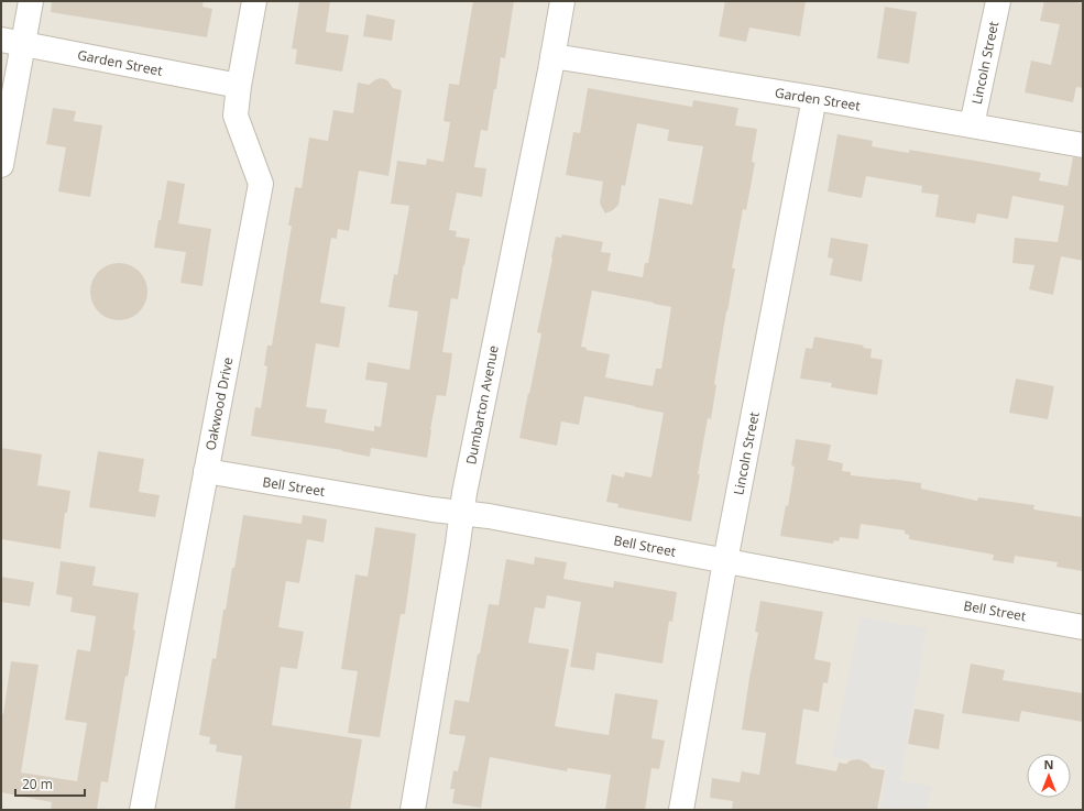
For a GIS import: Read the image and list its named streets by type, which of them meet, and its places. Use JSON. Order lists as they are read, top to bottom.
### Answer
{
  "streets": {
    "street": [
      "Garden Street",
      "Lincoln Street",
      "Oakwood Drive",
      "Dumbarton Avenue",
      "Bell Street"
    ]
  },
  "crossings": [
    ["Garden Street", "Lincoln Street"],
    ["Garden Street", "Oakwood Drive"],
    ["Garden Street", "Dumbarton Avenue"],
    ["Lincoln Street", "Bell Street"],
    ["Oakwood Drive", "Bell Street"],
    ["Dumbarton Avenue", "Bell Street"]
  ],
  "scale_bar": "20 m",
  "north": "top"
}
